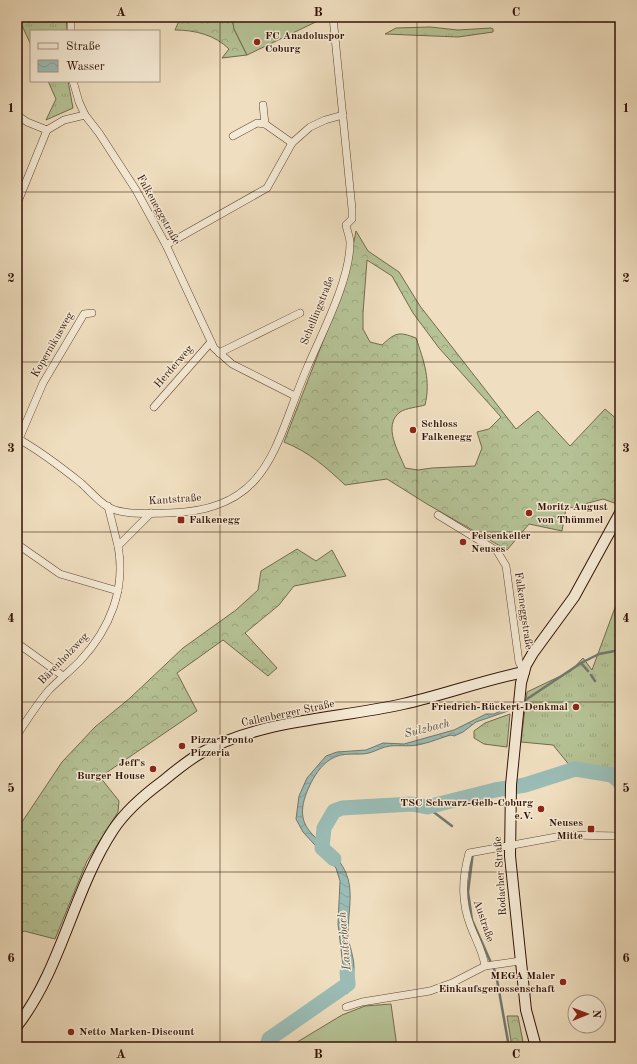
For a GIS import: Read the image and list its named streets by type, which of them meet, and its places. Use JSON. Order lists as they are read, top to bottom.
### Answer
{
  "streets": {
    "street": [
      "Falkeneggstraße",
      "Schellingstraße",
      "Kopernikusweg",
      "Herderweg",
      "Kantstraße",
      "Bärenholzweg",
      "Callenberger Straße",
      "Rodacher Straße",
      "Austraße"
    ]
  },
  "crossings": [
    ["Falkeneggstraße", "Schellingstraße"],
    ["Falkeneggstraße", "Herderweg"],
    ["Falkeneggstraße", "Kantstraße"],
    ["Falkeneggstraße", "Callenberger Straße"],
    ["Falkeneggstraße", "Rodacher Straße"],
    ["Schellingstraße", "Kantstraße"],
    ["Kopernikusweg", "Kantstraße"],
    ["Kantstraße", "Bärenholzweg"],
    ["Callenberger Straße", "Rodacher Straße"],
    ["Rodacher Straße", "Austraße"]
  ],
  "water": ["Sulzbach", "Lauterbach"],
  "places": {
    "other": [
      "FC Anadoluspor Coburg",
      "Schloss Falkenegg",
      "Moritz August von Thümmel",
      "Felsenkeller Neuses",
      "Friedrich-Rückert-Denkmal",
      "Pizza Pronto Pizzeria",
      "Jeff's Burger House",
      "TSC Schwarz-Gelb-Coburg e.V.",
      "MEGA Maler Einkaufsgenossenschaft",
      "Netto Marken-Discount"
    ],
    "transit": ["Falkenegg", "Neuses Mitte"]
  },
  "legend": ["Straße", "Wasser"],
  "north": "right",
  "grid": {
    "columns": ["A", "B", "C"],
    "rows": [
      "1",
      "2",
      "3",
      "4",
      "5",
      "6"
    ]
  }
}
